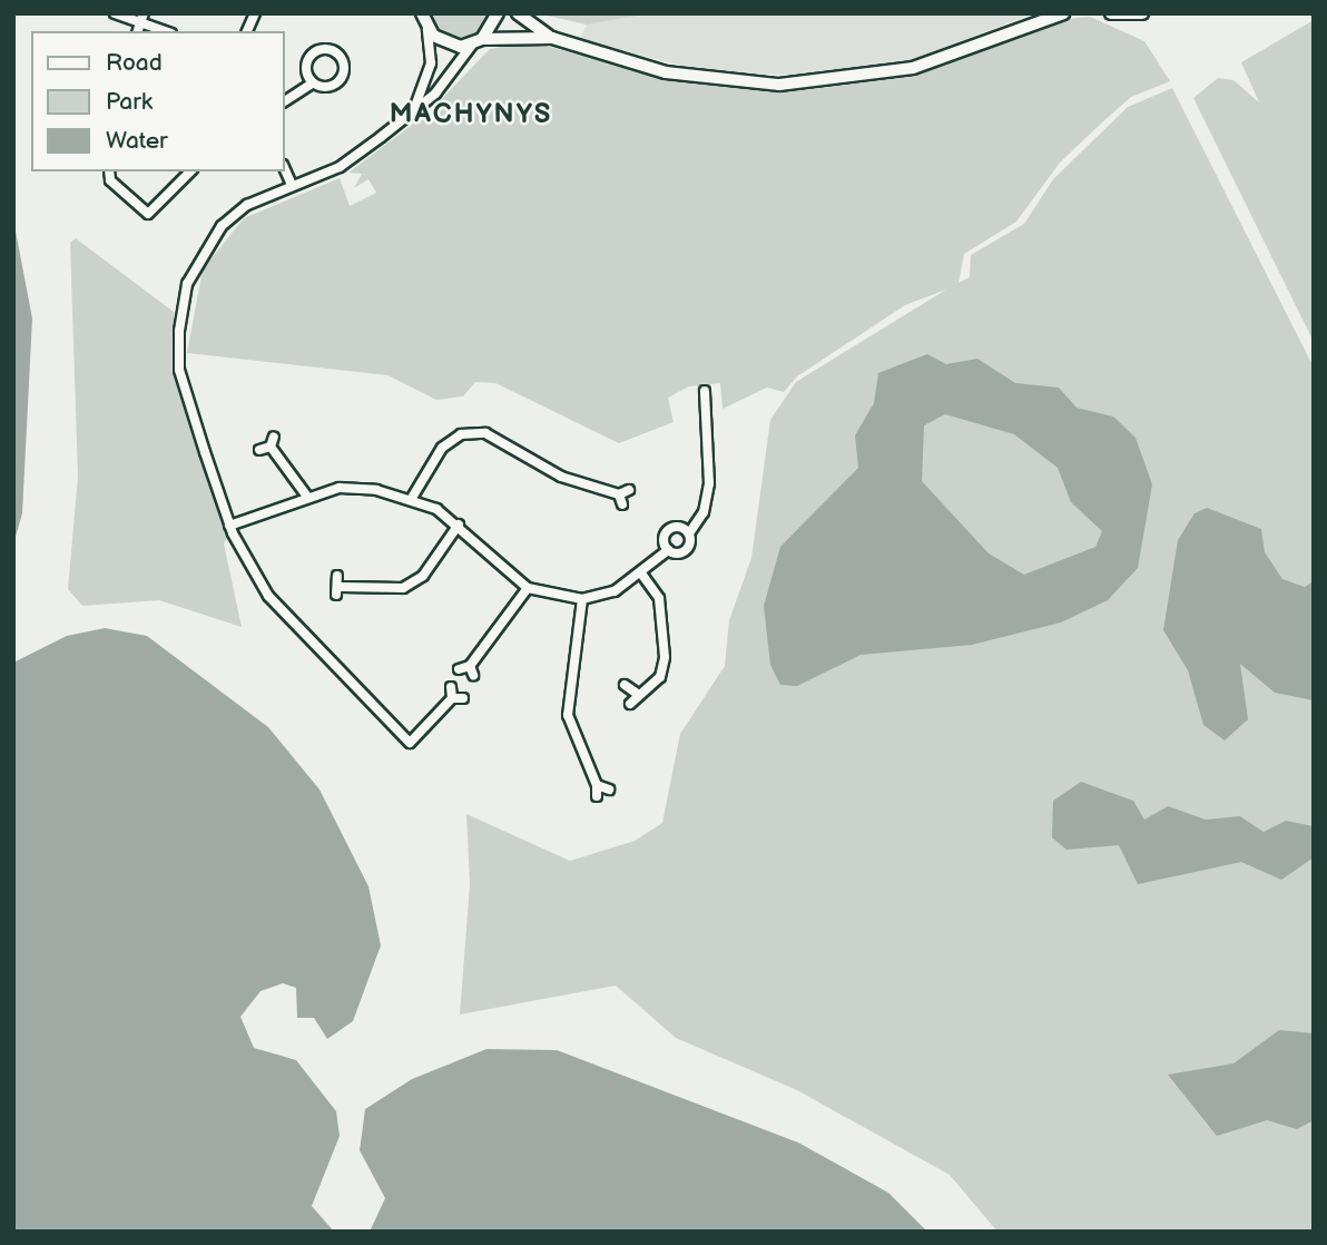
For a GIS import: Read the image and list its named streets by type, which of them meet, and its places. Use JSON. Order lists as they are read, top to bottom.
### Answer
{
  "districts": ["MACHYNYS"],
  "legend": ["Road", "Park", "Water"]
}
